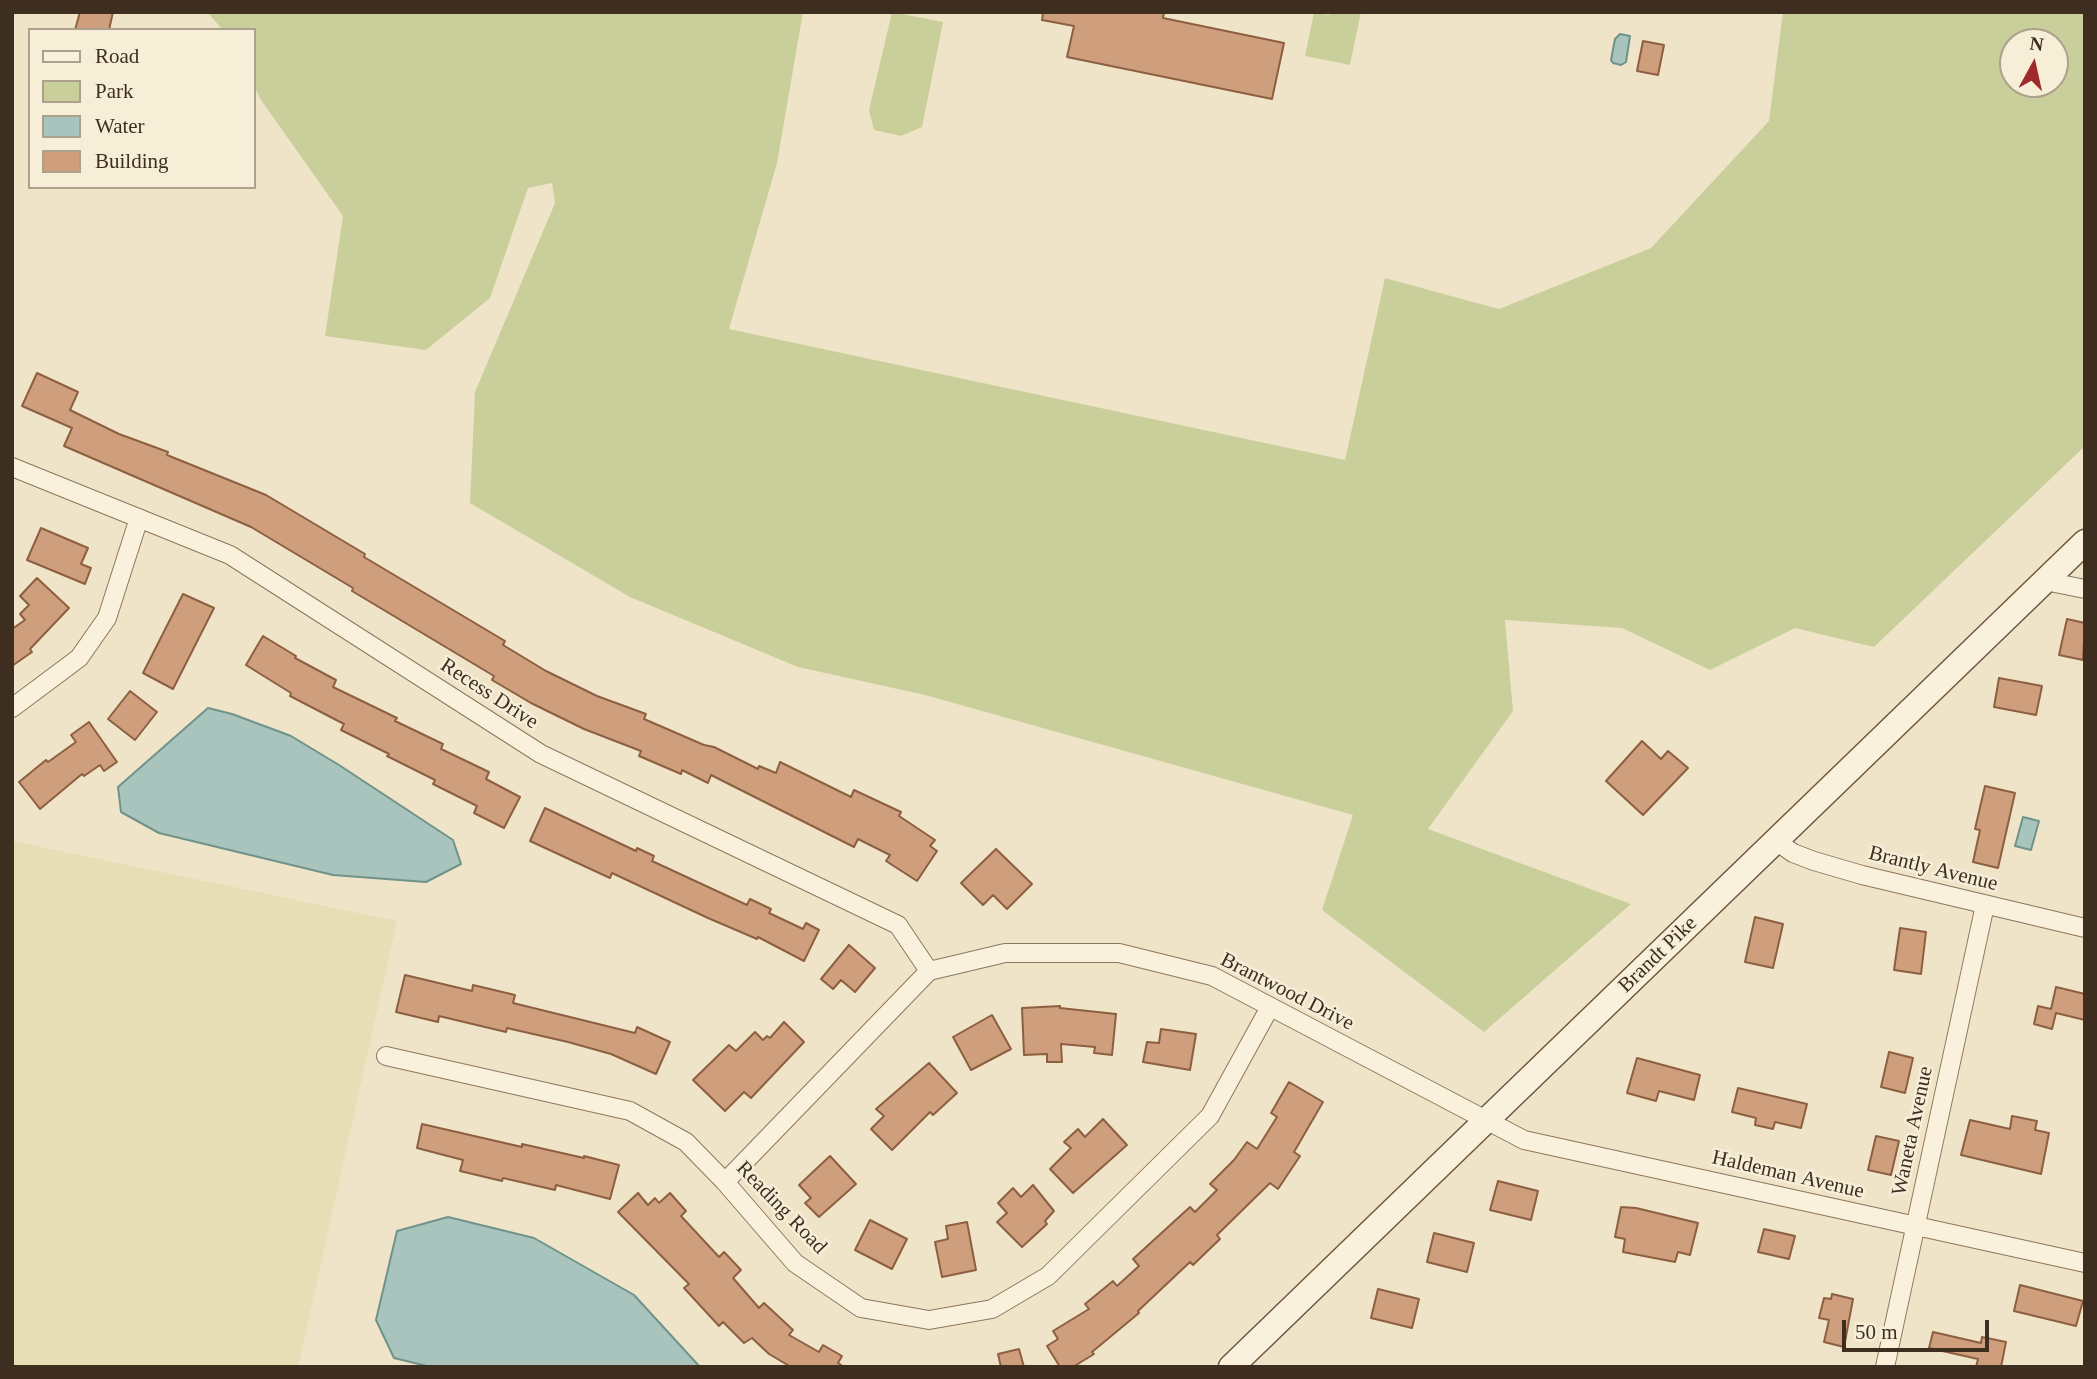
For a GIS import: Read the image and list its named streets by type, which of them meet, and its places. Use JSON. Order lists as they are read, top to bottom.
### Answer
{
  "streets": {
    "main road": ["Brandt Pike"],
    "street": [
      "Recess Drive",
      "Brantly Avenue",
      "Brantwood Drive",
      "Waneta Avenue",
      "Haldeman Avenue",
      "Reading Road"
    ]
  },
  "crossings": [
    ["Recess Drive", "Brantwood Drive"],
    ["Brantly Avenue", "Brandt Pike"],
    ["Brantly Avenue", "Waneta Avenue"],
    ["Brandt Pike", "Brantwood Drive"],
    ["Brandt Pike", "Haldeman Avenue"],
    ["Brantwood Drive", "Haldeman Avenue"],
    ["Brantwood Drive", "Reading Road"],
    ["Waneta Avenue", "Haldeman Avenue"]
  ],
  "legend": [
    "Road",
    "Park",
    "Water",
    "Building"
  ],
  "scale_bar": "50 m",
  "north": "top"
}
